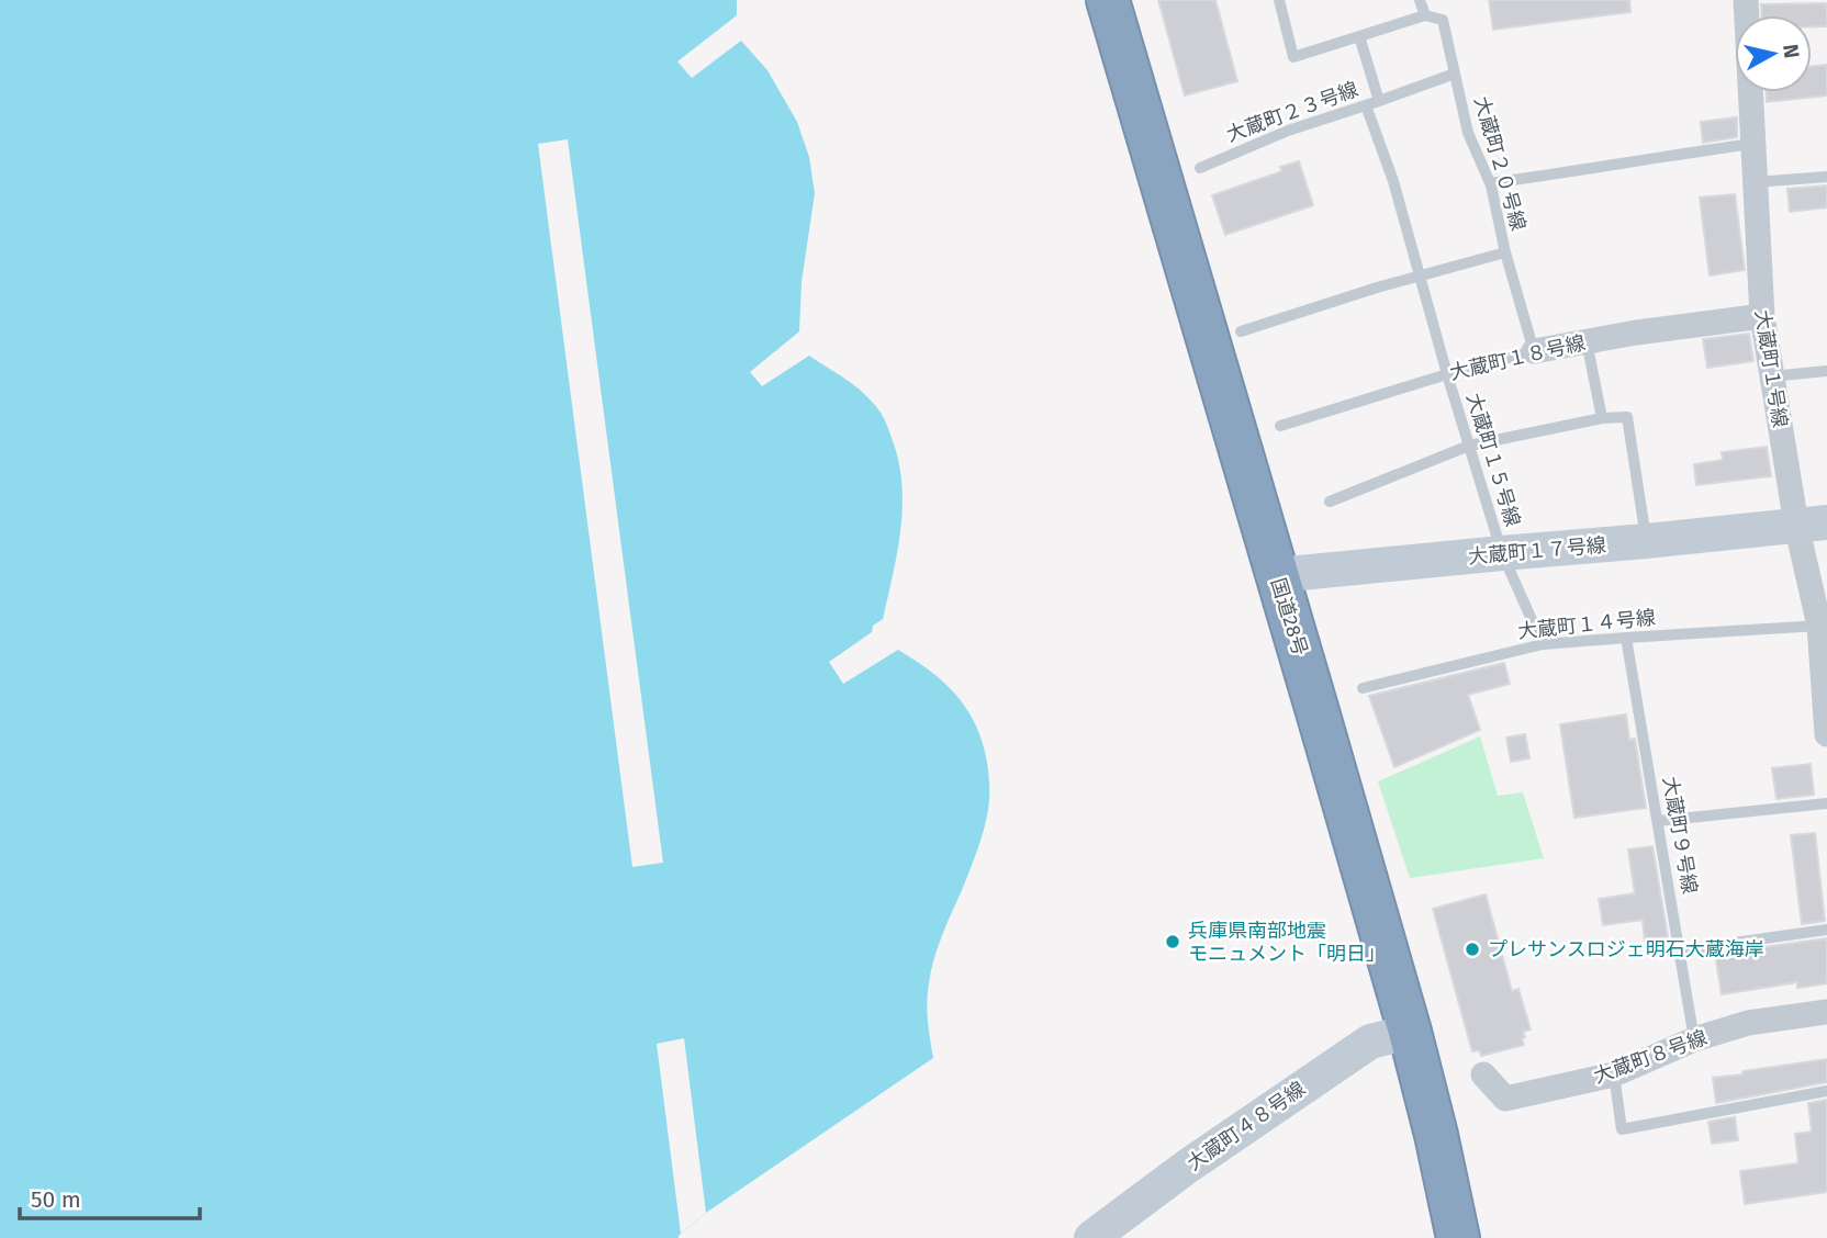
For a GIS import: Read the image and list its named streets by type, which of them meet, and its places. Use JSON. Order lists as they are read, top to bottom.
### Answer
{
  "streets": {
    "highway": ["国道28号"],
    "street": [
      "大蔵町１８号線",
      "大蔵町１号線",
      "大蔵町１７号線",
      "大蔵町８号線",
      "大蔵町４８号線"
    ],
    "lane": [
      "大蔵町２３号線",
      "大蔵町２０号線",
      "大蔵町１５号線",
      "大蔵町１４号線",
      "大蔵町９号線"
    ]
  },
  "crossings": [
    ["大蔵町２３号線", "大蔵町１５号線"],
    ["大蔵町２０号線", "大蔵町１８号線"],
    ["大蔵町１８号線", "大蔵町１号線"],
    ["大蔵町１８号線", "大蔵町１５号線"],
    ["大蔵町１号線", "大蔵町１７号線"],
    ["大蔵町１号線", "大蔵町１４号線"],
    ["大蔵町１５号線", "大蔵町１７号線"],
    ["大蔵町１５号線", "大蔵町１４号線"],
    ["大蔵町１７号線", "国道28号"],
    ["国道28号", "大蔵町４８号線"],
    ["大蔵町１４号線", "大蔵町９号線"],
    ["大蔵町９号線", "大蔵町８号線"]
  ],
  "places": ["兵庫県南部地震 モニュメント「明日」", "プレサンスロジェ明石大蔵海岸"],
  "scale_bar": "50 m",
  "north": "right"
}
